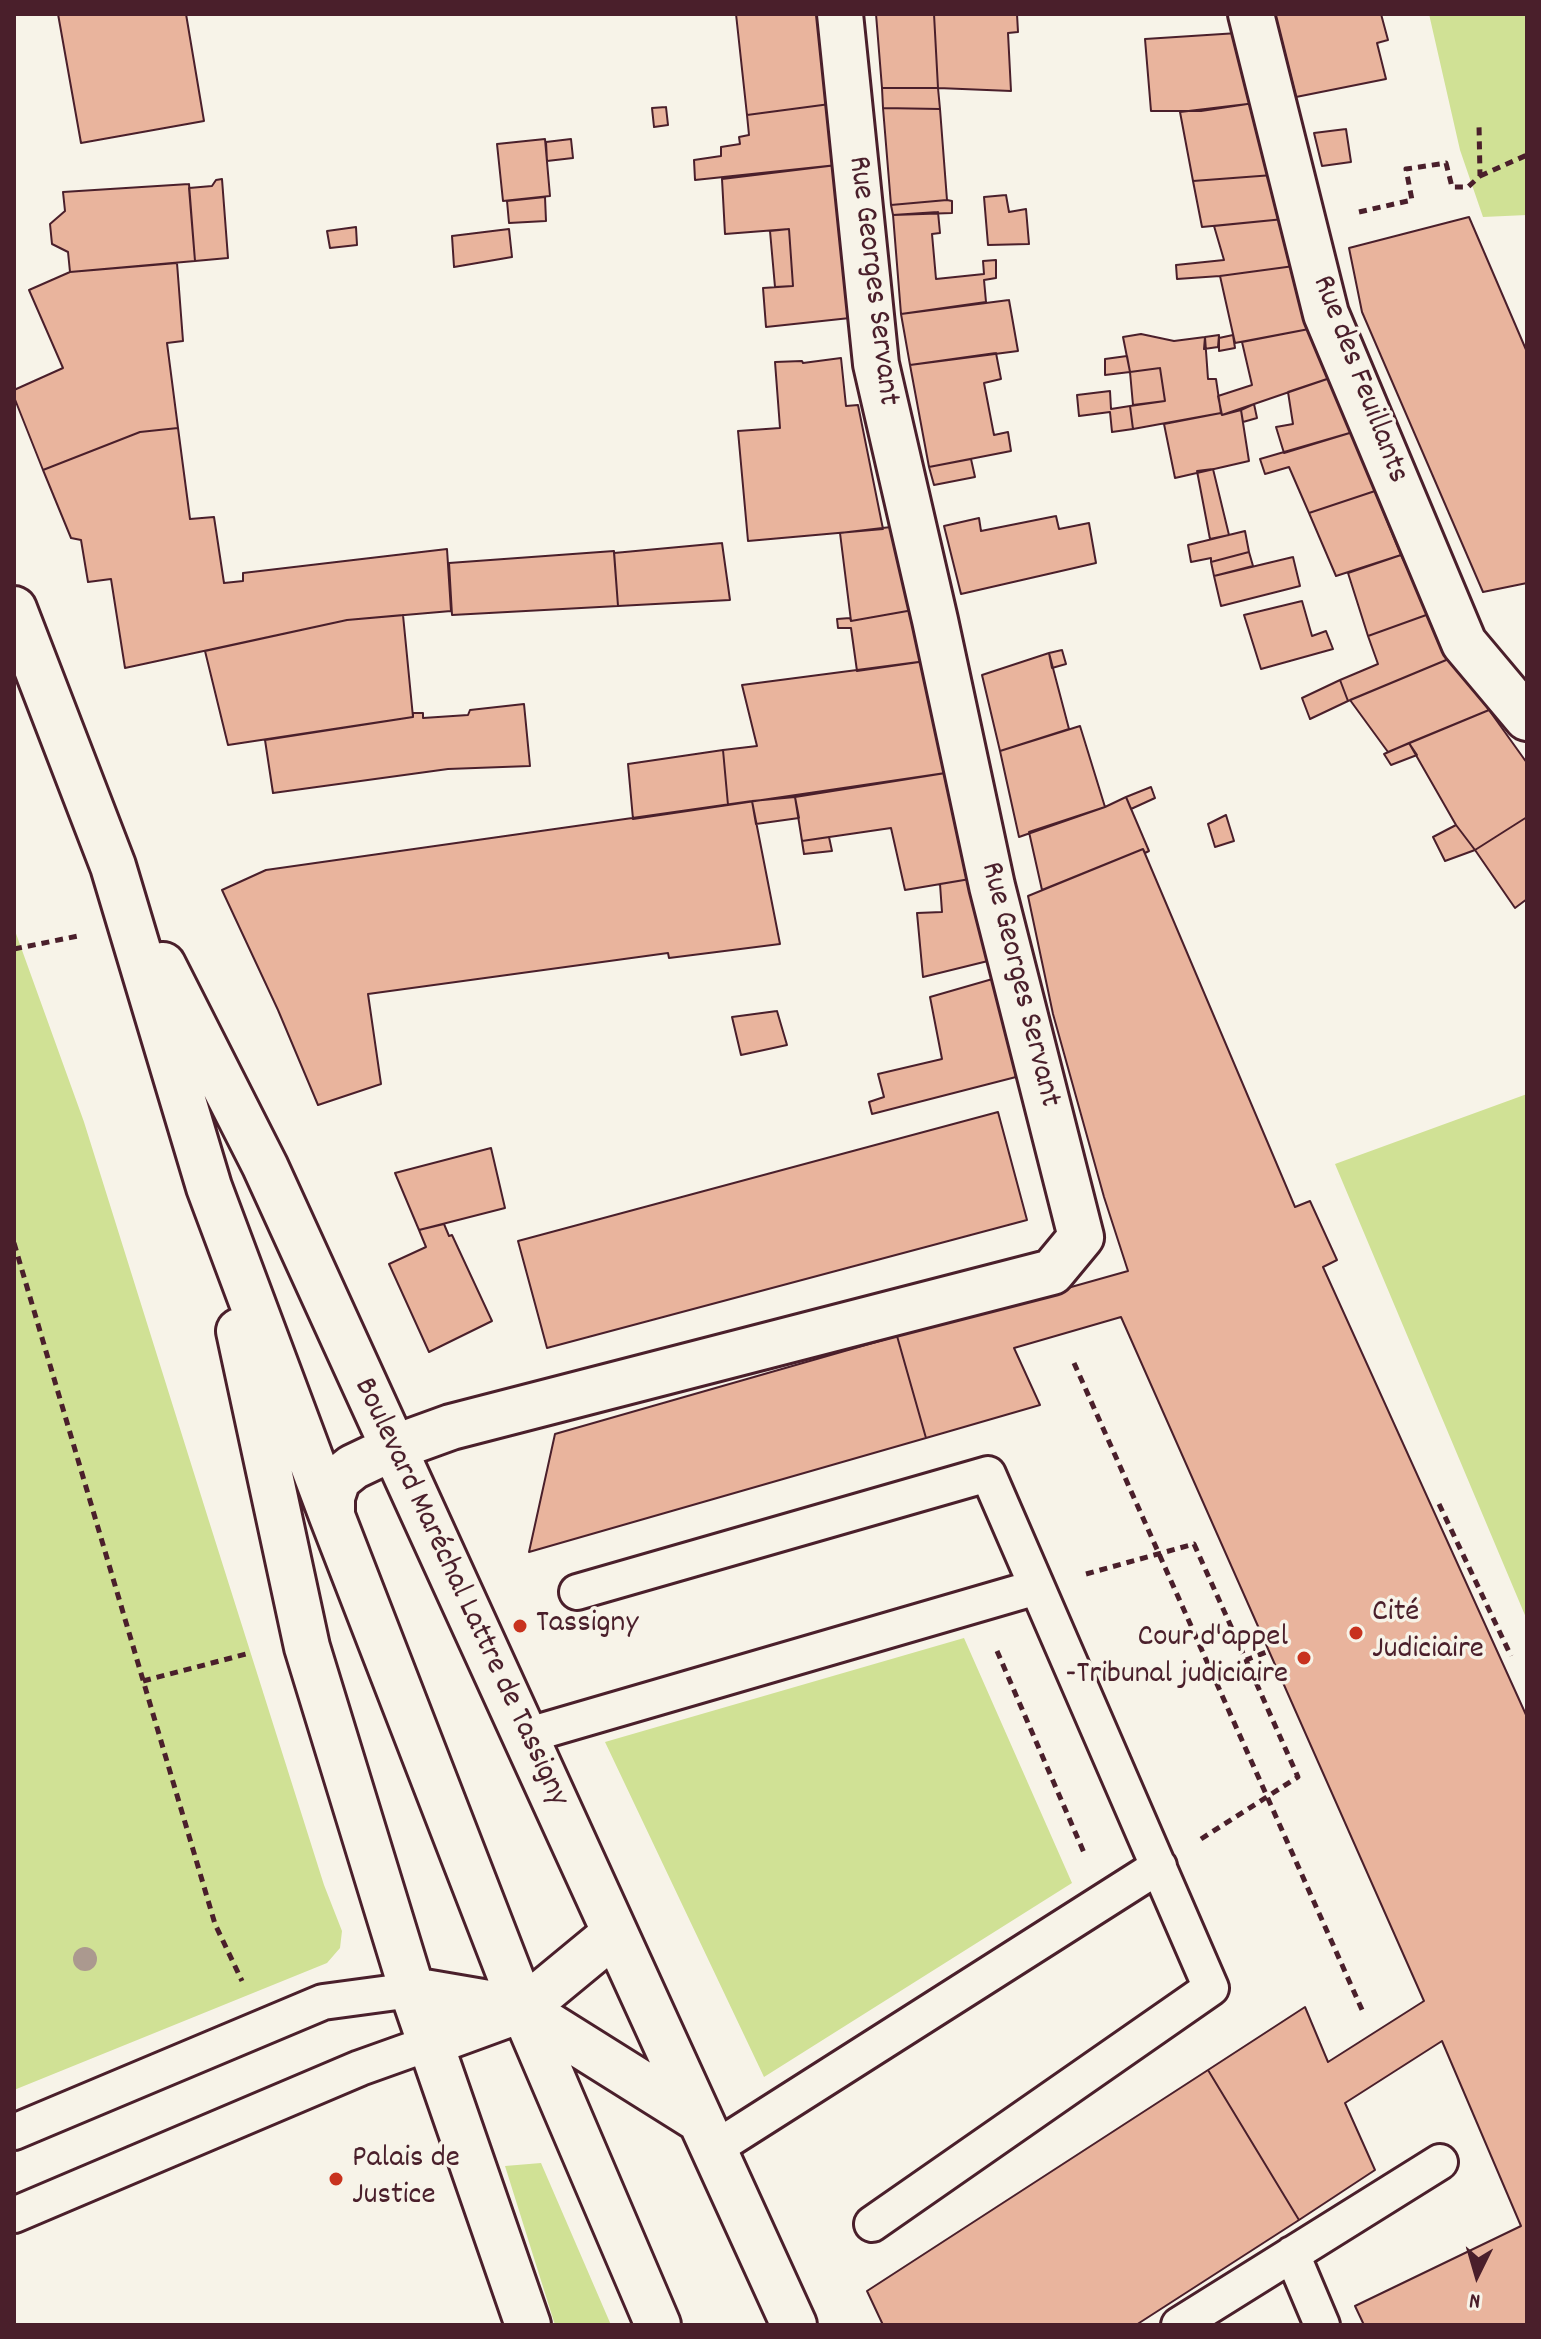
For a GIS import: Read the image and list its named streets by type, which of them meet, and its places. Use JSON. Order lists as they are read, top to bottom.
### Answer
{
  "streets": {
    "main road": ["Rue Georges Servant", "Rue des Feuillants", "Boulevard Maréchal Lattre de Tassigny"]
  },
  "crossings": [
    ["Rue Georges Servant", "Boulevard Maréchal Lattre de Tassigny"]
  ],
  "places": [
    "Tassigny",
    "Cité Judiciaire",
    "Cour d'appel -Tribunal judiciaire",
    "Palais de Justice"
  ],
  "north": "bottom"
}
